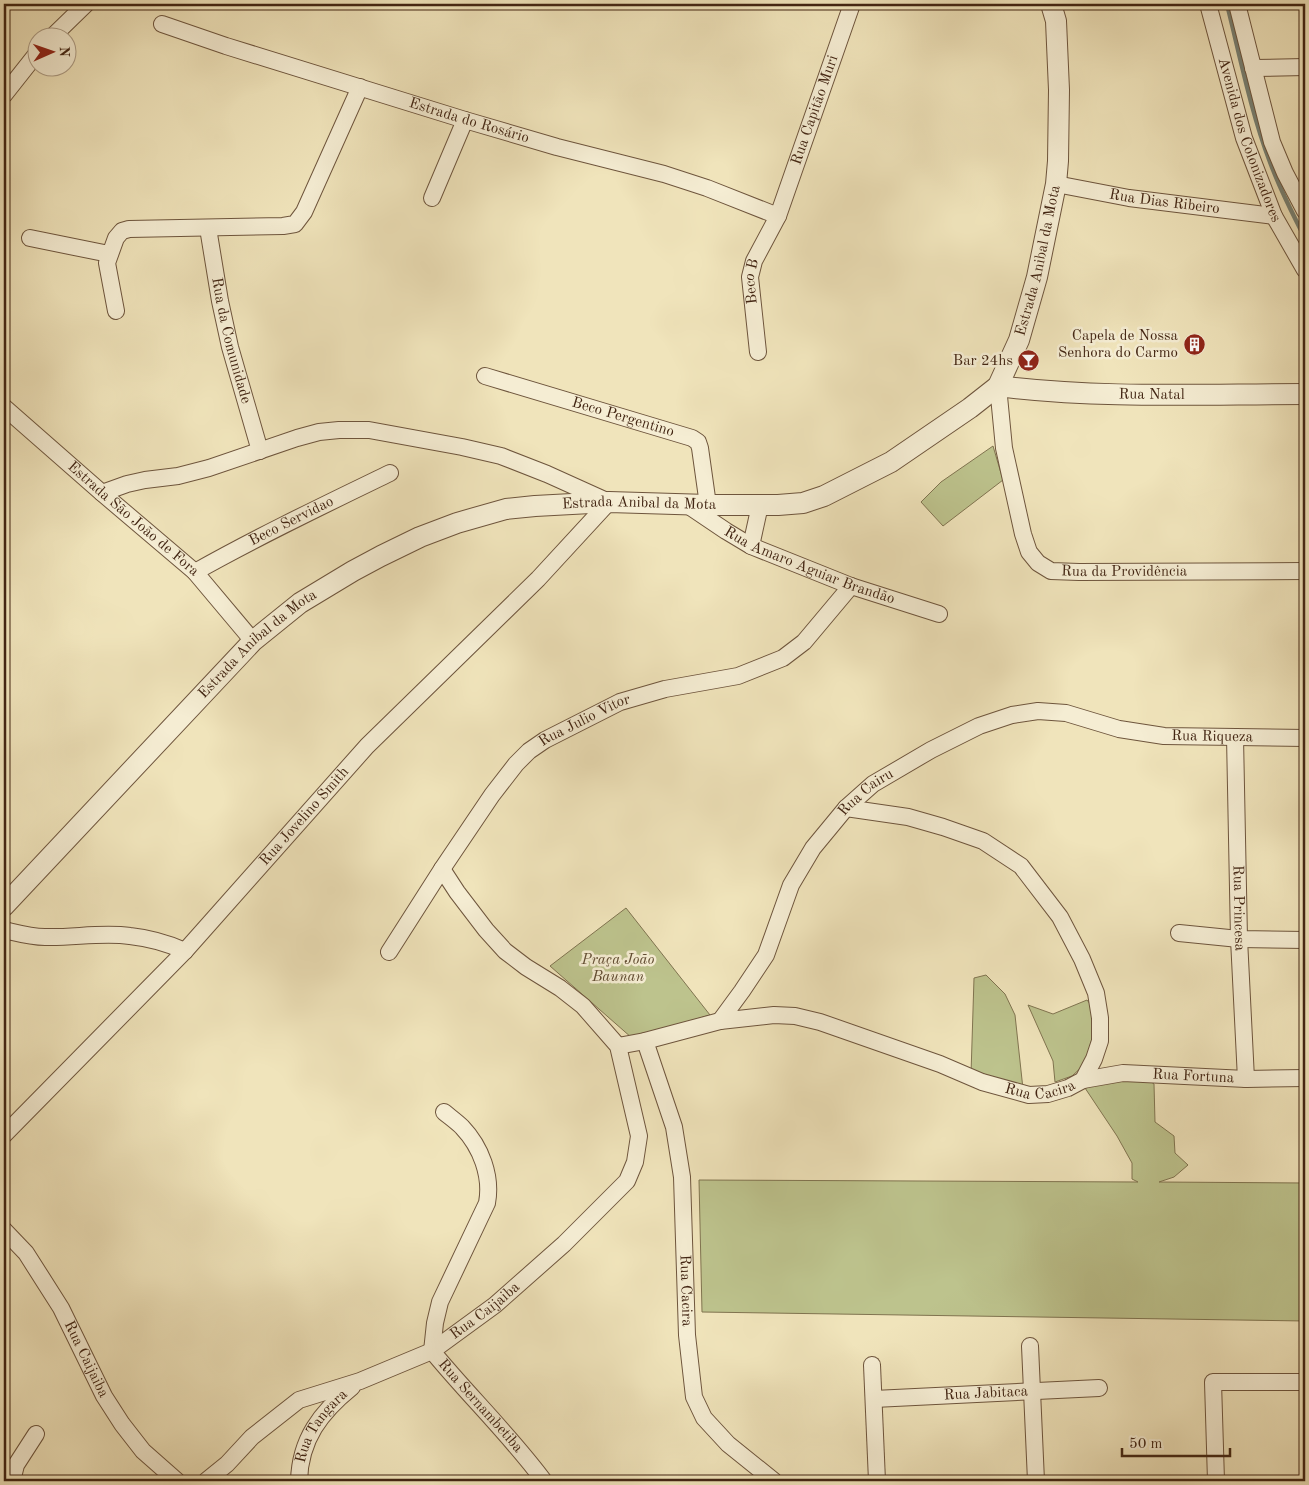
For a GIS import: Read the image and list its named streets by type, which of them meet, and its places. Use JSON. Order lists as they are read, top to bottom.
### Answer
{
  "streets": {
    "street": [
      "Rua Capitão Muri",
      "Estrada do Rosário",
      "Avenida dos Colonizadores",
      "Rua Dias Ribeiro",
      "Estrada Anibal da Mota",
      "Beco B",
      "Rua da Comunidade",
      "Rua Natal",
      "Beco Pergentino",
      "Estrada São João de Fora",
      "Beco Servidao",
      "Rua Amaro Aguiar Brandão",
      "Rua da Providência",
      "Rua Julio Vitor",
      "Rua Riqueza",
      "Rua Cairu",
      "Rua Jovelino Smith",
      "Rua Princesa",
      "Rua Fortuna",
      "Rua Cacira",
      "Rua Caijaiba",
      "Rua Jabitaca",
      "Rua Sernambetiba",
      "Rua Tangara"
    ]
  },
  "crossings": [
    ["Rua Capitão Muri", "Estrada do Rosário"],
    ["Rua Capitão Muri", "Beco B"],
    ["Estrada do Rosário", "Beco B"],
    ["Avenida dos Colonizadores", "Rua Dias Ribeiro"],
    ["Rua Dias Ribeiro", "Estrada Anibal da Mota"],
    ["Estrada Anibal da Mota", "Rua Natal"],
    ["Estrada Anibal da Mota", "Beco Pergentino"],
    ["Estrada Anibal da Mota", "Estrada São João de Fora"],
    ["Estrada Anibal da Mota", "Rua Amaro Aguiar Brandão"],
    ["Estrada Anibal da Mota", "Rua da Providência"],
    ["Estrada Anibal da Mota", "Rua Jovelino Smith"],
    ["Rua Natal", "Rua da Providência"],
    ["Estrada São João de Fora", "Beco Servidao"],
    ["Rua Amaro Aguiar Brandão", "Rua Julio Vitor"],
    ["Rua Riqueza", "Rua Cairu"],
    ["Rua Riqueza", "Rua Princesa"],
    ["Rua Cairu", "Rua Cacira"],
    ["Rua Princesa", "Rua Fortuna"],
    ["Rua Fortuna", "Rua Cacira"],
    ["Rua Cacira", "Rua Caijaiba"],
    ["Rua Caijaiba", "Rua Sernambetiba"],
    ["Rua Caijaiba", "Rua Tangara"]
  ],
  "parks": ["Praça João Baunan"],
  "places": {
    "building": ["Capela de Nossa Senhora do Carmo"],
    "bar": ["Bar 24hs"]
  },
  "scale_bar": "50 m",
  "north": "right"
}
